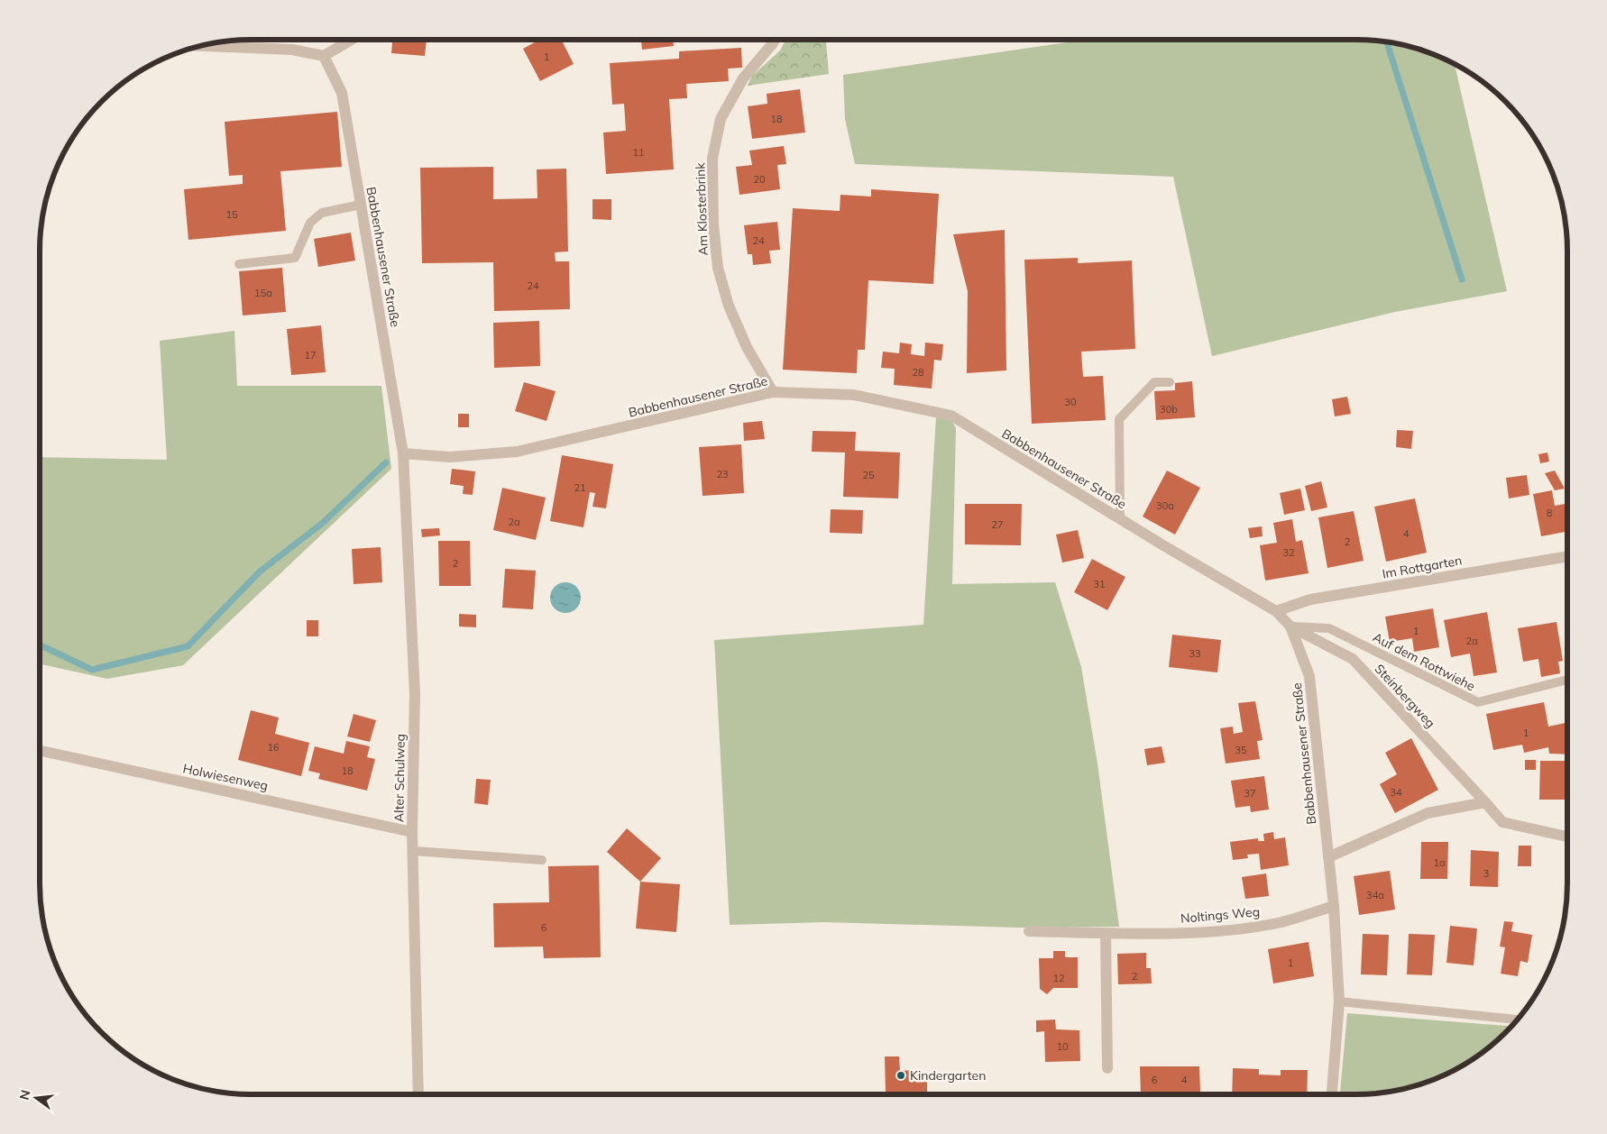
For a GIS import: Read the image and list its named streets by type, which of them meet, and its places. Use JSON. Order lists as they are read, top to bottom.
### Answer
{
  "streets": {
    "street": [
      "Am Klosterbrink",
      "Babbenhausener Straße",
      "Im Rottgarten",
      "Steinbergweg",
      "Holwiesenweg",
      "Alter Schulweg",
      "Noltings Weg"
    ],
    "lane": ["Auf dem Rottwiehe"]
  },
  "crossings": [
    ["Am Klosterbrink", "Babbenhausener Straße"],
    ["Babbenhausener Straße", "Im Rottgarten"],
    ["Babbenhausener Straße", "Auf dem Rottwiehe"],
    ["Babbenhausener Straße", "Steinbergweg"],
    ["Babbenhausener Straße", "Alter Schulweg"],
    ["Babbenhausener Straße", "Noltings Weg"],
    ["Auf dem Rottwiehe", "Steinbergweg"],
    ["Holwiesenweg", "Alter Schulweg"]
  ],
  "places": ["Kindergarten"],
  "house_numbers": [
    "1",
    "18",
    "11",
    "20",
    "15",
    "24",
    "24",
    "15a",
    "17",
    "28",
    "30",
    "30b",
    "23",
    "25",
    "21",
    "30a",
    "8",
    "2a",
    "27",
    "4",
    "2",
    "32",
    "2",
    "31",
    "1",
    "2a",
    "33",
    "1",
    "16",
    "35",
    "18",
    "34",
    "37",
    "1a",
    "3",
    "34a",
    "6",
    "1",
    "2",
    "12",
    "10",
    "6",
    "4"
  ],
  "north": "left"
}
